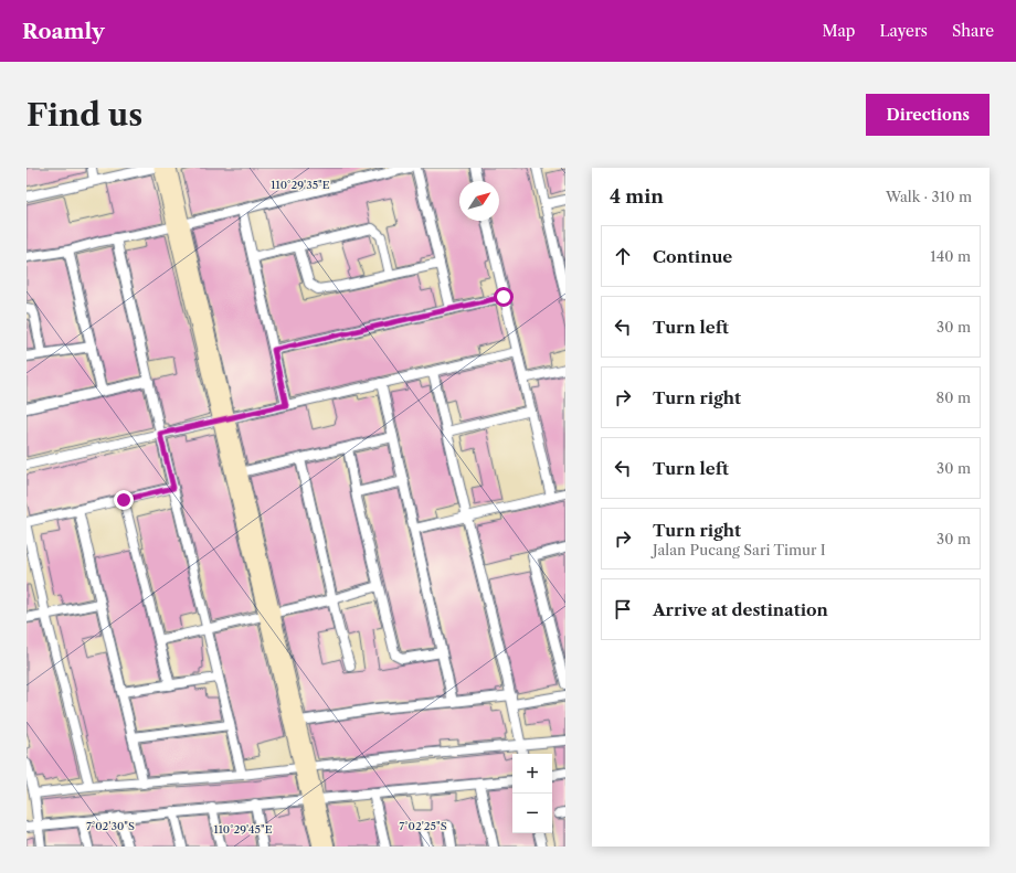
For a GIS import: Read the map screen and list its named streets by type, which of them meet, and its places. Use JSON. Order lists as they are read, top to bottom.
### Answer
{
  "north": "top right",
  "page": {
    "header": "Roamly",
    "nav": ["Map", "Layers", "Share"],
    "buttons": "Directions",
    "title": "Find us",
    "heading": ["4 min", "Walk · 310 m"],
    "list": [
      ["Continue", "140 m"],
      ["Turn left", "30 m"],
      ["Turn right", "80 m"],
      ["Turn left", "30 m"],
      ["Turn right", "Jalan Pucang Sari Timur I", "30 m"],
      "Arrive at destination"
    ],
    "map_buttons": ["+", "−"]
  },
  "coordinates": [
    "110°29'35\"E",
    "7°02'30\"S",
    "7°02'25\"S",
    "110°29'45\"E"
  ]
}
